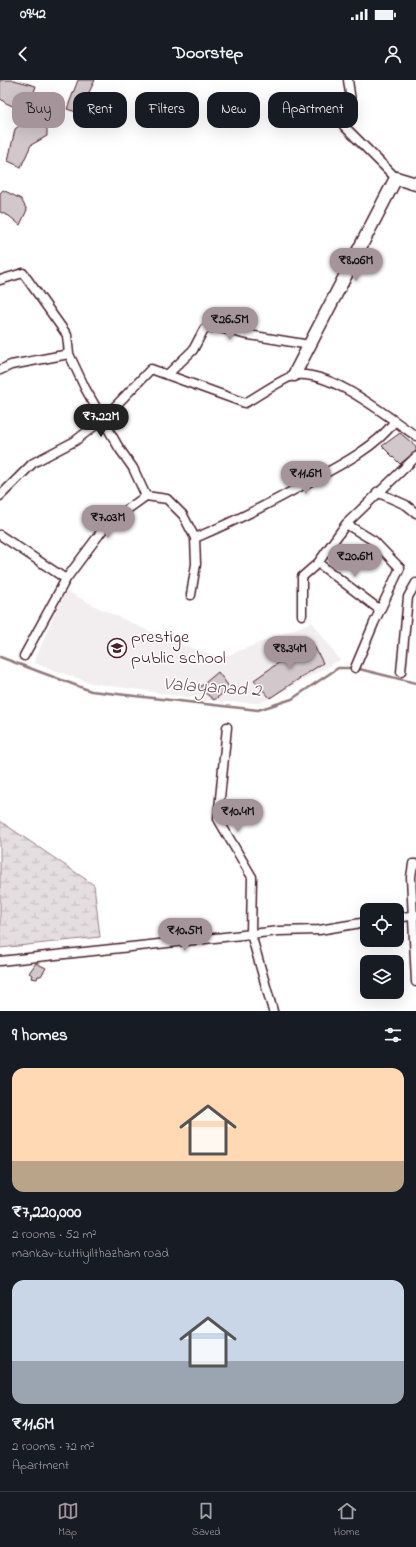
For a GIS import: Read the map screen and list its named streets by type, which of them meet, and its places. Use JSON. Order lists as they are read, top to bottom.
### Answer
{
  "water": ["Valayanad 2"],
  "places": {
    "school or university": ["prestige public school"]
  },
  "page": {
    "status": "09:42",
    "header": "Doorstep",
    "chip": [
      "Buy",
      "Rent",
      "Filters",
      "New",
      "Apartment"
    ],
    "price": [
      "₹8.06M",
      "₹26.5M",
      "₹7.22M",
      "₹11.6M",
      "₹7.03M",
      "₹20.6M",
      "₹8.34M",
      "₹10.4M",
      "₹10.5M"
    ],
    "heading": "9 homes",
    "list": [
      {
        "name": "₹7,220,000",
        "note": "2 rooms · 52 m² · mankav-kuttiyilthazham road"
      },
      {
        "name": "₹11.6M",
        "note": "2 rooms · 72 m² · Apartment"
      }
    ],
    "tabs": ["Map", "Saved", "Home"]
  }
}
